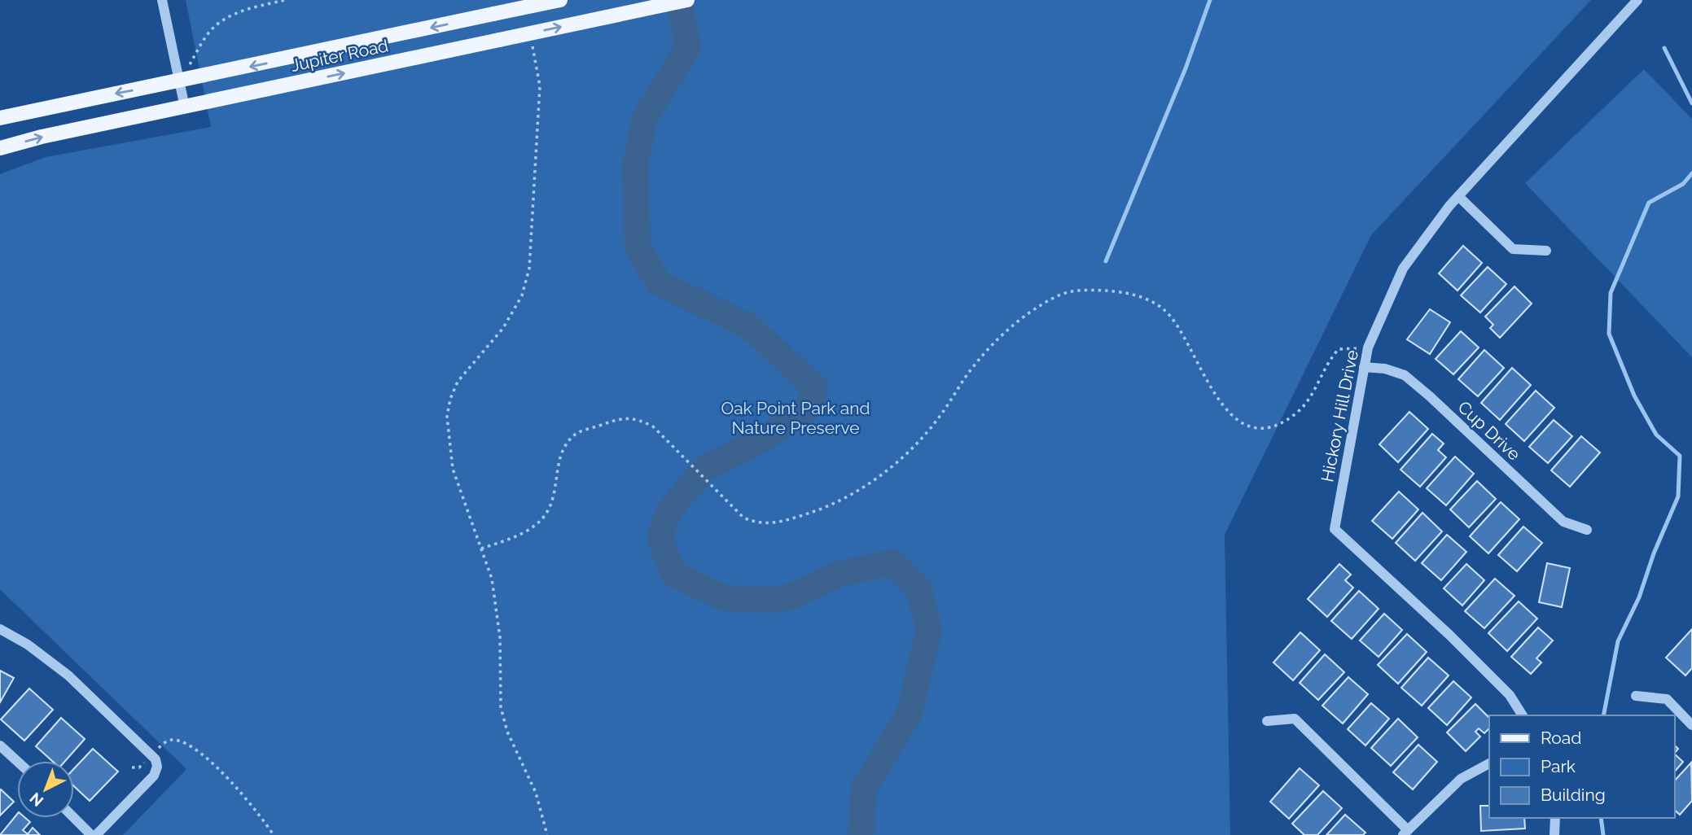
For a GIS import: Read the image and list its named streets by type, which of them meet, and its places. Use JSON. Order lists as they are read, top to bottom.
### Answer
{
  "streets": {
    "main road": ["Jupiter Road"],
    "street": ["Hickory Hill Drive", "Cup Drive"]
  },
  "crossings": [
    ["Hickory Hill Drive", "Cup Drive"]
  ],
  "parks": ["Oak Point Park and Nature Preserve"],
  "legend": ["Road", "Park", "Building"],
  "north": "bottom left"
}
